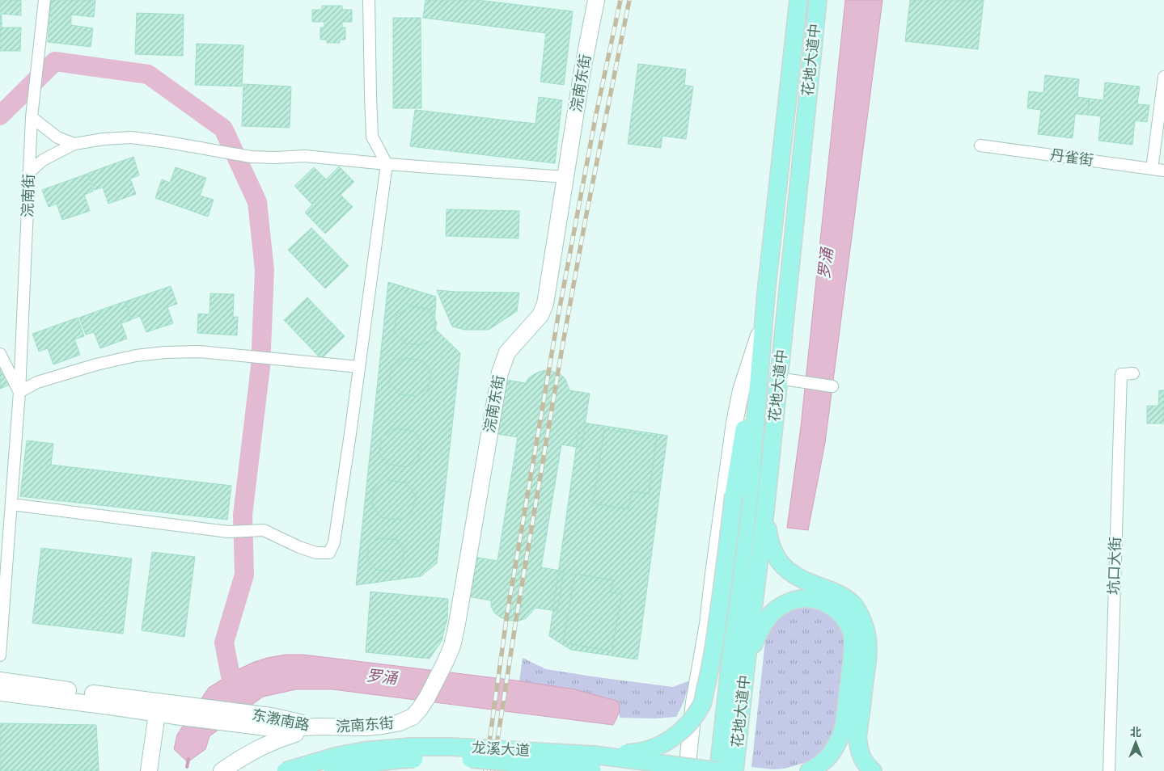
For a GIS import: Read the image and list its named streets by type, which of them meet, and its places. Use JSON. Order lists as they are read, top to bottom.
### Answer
{
  "streets": {
    "main road": ["花地大道中", "龙溪大道"],
    "street": [
      "浣南东街",
      "丹雀街",
      "浣南街",
      "坑口大街",
      "东漖南路"
    ]
  },
  "crossings": [
    ["花地大道中", "龙溪大道"],
    ["浣南东街", "东漖南路"]
  ],
  "water": ["罗涌"],
  "north": "top"
}
